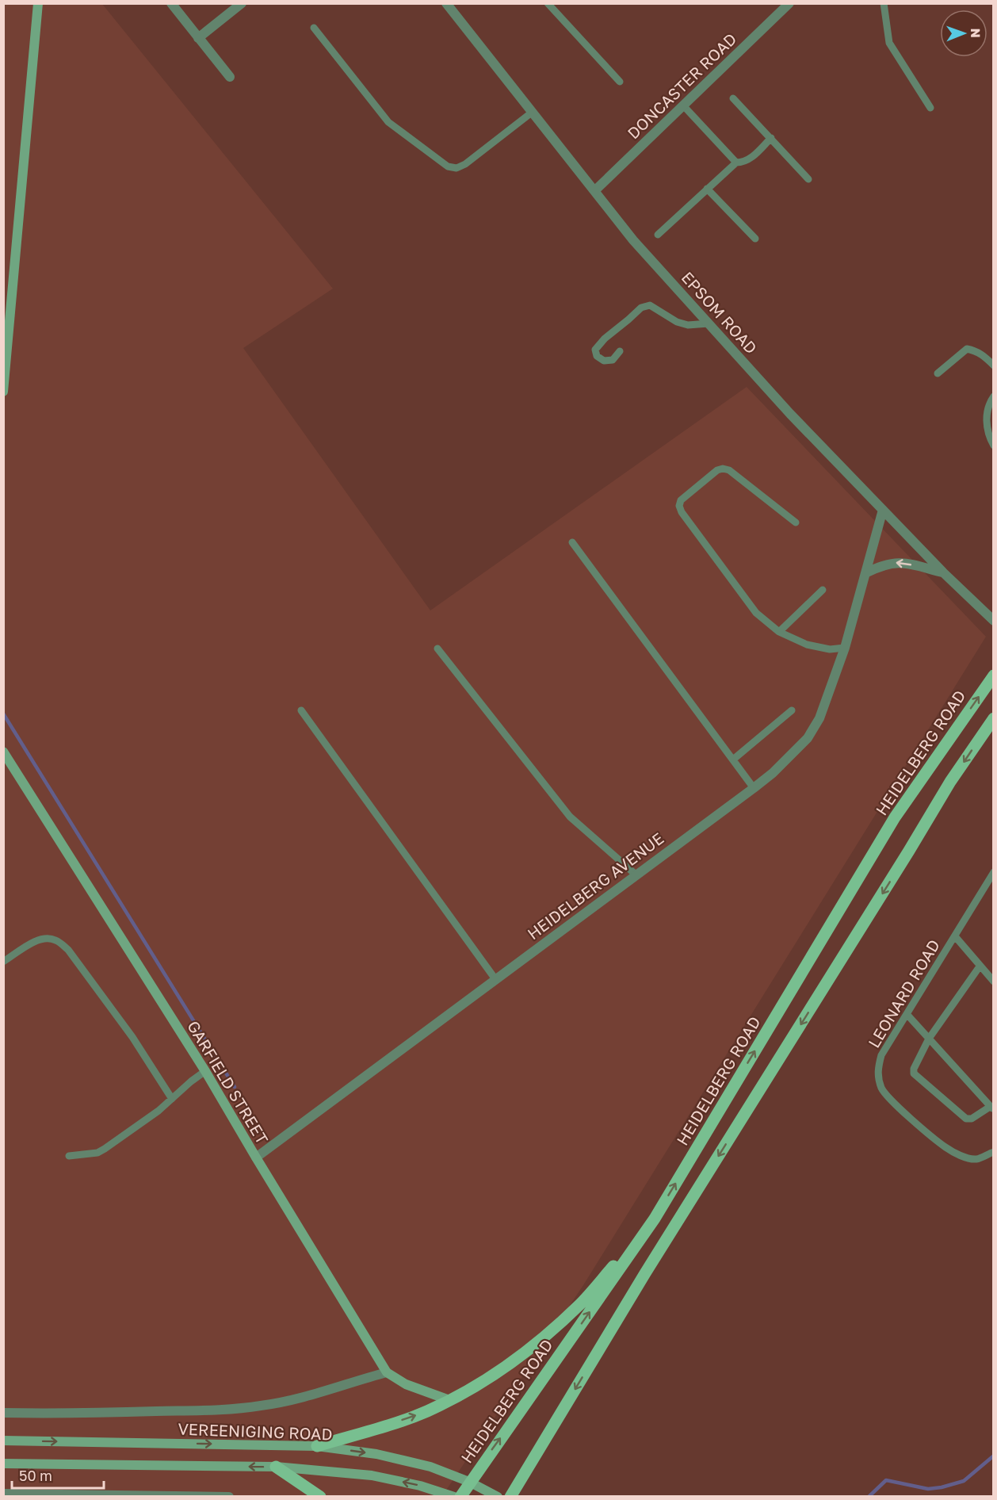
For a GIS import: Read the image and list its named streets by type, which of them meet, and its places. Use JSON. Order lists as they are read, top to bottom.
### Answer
{
  "streets": {
    "main road": ["HEIDELBERG ROAD"],
    "street": [
      "DONCASTER ROAD",
      "EPSOM ROAD",
      "HEIDELBERG AVENUE",
      "GARFIELD STREET",
      "VEREENIGING ROAD"
    ],
    "lane": ["LEONARD ROAD"]
  },
  "crossings": [
    ["DONCASTER ROAD", "EPSOM ROAD"],
    ["EPSOM ROAD", "HEIDELBERG AVENUE"],
    ["HEIDELBERG ROAD", "VEREENIGING ROAD"],
    ["HEIDELBERG AVENUE", "GARFIELD STREET"]
  ],
  "scale_bar": "50 m",
  "north": "right"
}
